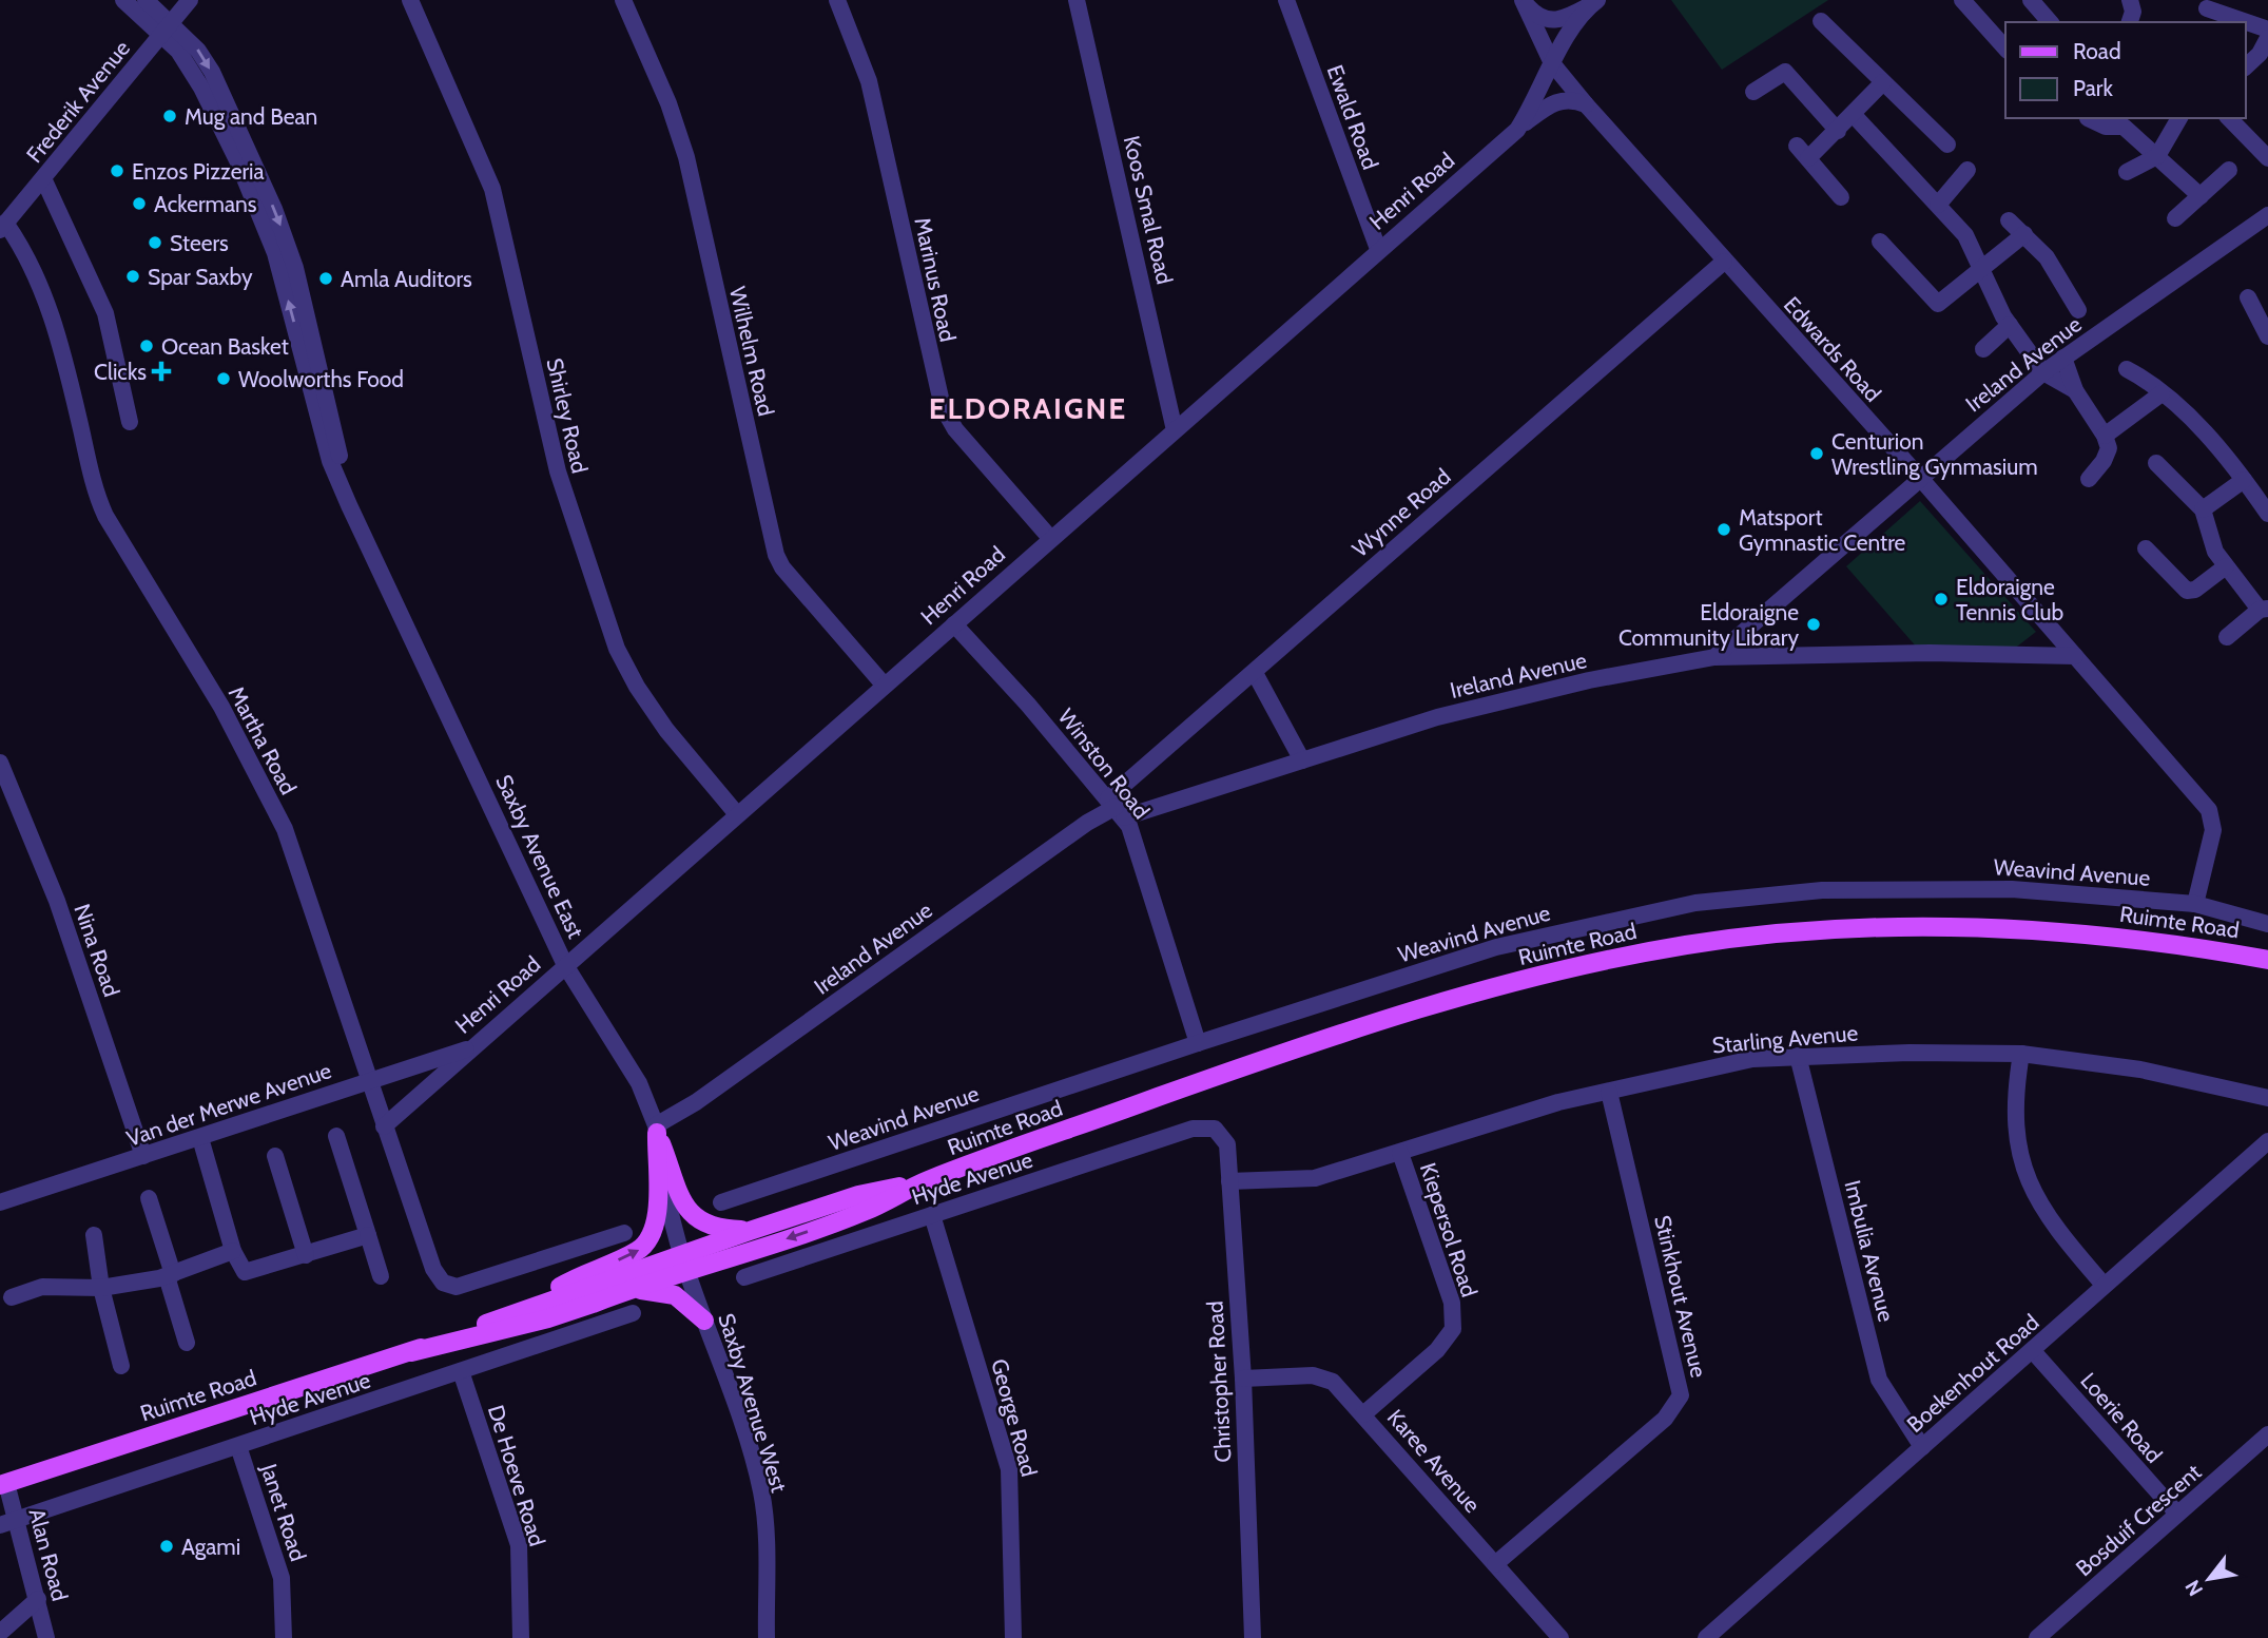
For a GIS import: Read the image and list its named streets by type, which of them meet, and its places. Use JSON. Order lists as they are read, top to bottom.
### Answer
{
  "streets": {
    "main road": ["Ruimte Road"],
    "street": [
      "Frederik Avenue",
      "Ewald Road",
      "Henri Road",
      "Koos Smal Road",
      "Marinus Road",
      "Edwards Road",
      "Wilhelm Road",
      "Ireland Avenue",
      "Shirley Road",
      "Wynne Road",
      "Martha Road",
      "Winston Road",
      "Saxby Avenue East",
      "Weavind Avenue",
      "Nina Road",
      "Starling Avenue",
      "Van der Merwe Avenue",
      "Hyde Avenue",
      "Kiepersol Road",
      "Imbulia Avenue",
      "Stinkhout Avenue",
      "Boekenhout Road",
      "Christopher Road",
      "Saxby Avenue West",
      "George Road",
      "Loerie Road",
      "Karee Avenue",
      "De Hoeve Road",
      "Janet Road",
      "Bosduif Crescent",
      "Alan Road"
    ]
  },
  "crossings": [
    ["Frederik Avenue", "Martha Road"],
    ["Frederik Avenue", "Saxby Avenue East"],
    ["Ewald Road", "Henri Road"],
    ["Henri Road", "Koos Smal Road"],
    ["Henri Road", "Marinus Road"],
    ["Henri Road", "Edwards Road"],
    ["Henri Road", "Wilhelm Road"],
    ["Henri Road", "Shirley Road"],
    ["Henri Road", "Martha Road"],
    ["Henri Road", "Winston Road"],
    ["Henri Road", "Saxby Avenue East"],
    ["Henri Road", "Van der Merwe Avenue"],
    ["Edwards Road", "Ireland Avenue"],
    ["Edwards Road", "Wynne Road"],
    ["Edwards Road", "Weavind Avenue"],
    ["Ireland Avenue", "Wynne Road"],
    ["Ireland Avenue", "Winston Road"],
    ["Ireland Avenue", "Saxby Avenue East"],
    ["Wynne Road", "Winston Road"],
    ["Martha Road", "Van der Merwe Avenue"],
    ["Winston Road", "Weavind Avenue"],
    ["Saxby Avenue East", "Ruimte Road"],
    ["Saxby Avenue East", "Saxby Avenue West"],
    ["Ruimte Road", "Saxby Avenue West"],
    ["Ruimte Road", "Alan Road"],
    ["Nina Road", "Van der Merwe Avenue"],
    ["Starling Avenue", "Kiepersol Road"],
    ["Starling Avenue", "Imbulia Avenue"],
    ["Starling Avenue", "Stinkhout Avenue"],
    ["Starling Avenue", "Christopher Road"],
    ["Hyde Avenue", "Christopher Road"],
    ["Hyde Avenue", "George Road"],
    ["Hyde Avenue", "De Hoeve Road"],
    ["Hyde Avenue", "Janet Road"],
    ["Hyde Avenue", "Alan Road"],
    ["Kiepersol Road", "Karee Avenue"],
    ["Imbulia Avenue", "Boekenhout Road"],
    ["Stinkhout Avenue", "Karee Avenue"],
    ["Boekenhout Road", "Loerie Road"],
    ["Christopher Road", "Karee Avenue"],
    ["Loerie Road", "Bosduif Crescent"]
  ],
  "districts": ["ELDORAIGNE"],
  "places": {
    "other": [
      "Mug and Bean",
      "Enzos Pizzeria",
      "Ackermans",
      "Steers",
      "Spar Saxby",
      "Amla Auditors",
      "Ocean Basket",
      "Woolworths Food",
      "Centurion Wrestling Gynmasium",
      "Matsport Gymnastic Centre",
      "Eldoraigne Tennis Club",
      "Eldoraigne Community Library",
      "Agami"
    ],
    "health": ["Clicks"]
  },
  "legend": ["Road", "Park"],
  "north": "bottom left"
}
